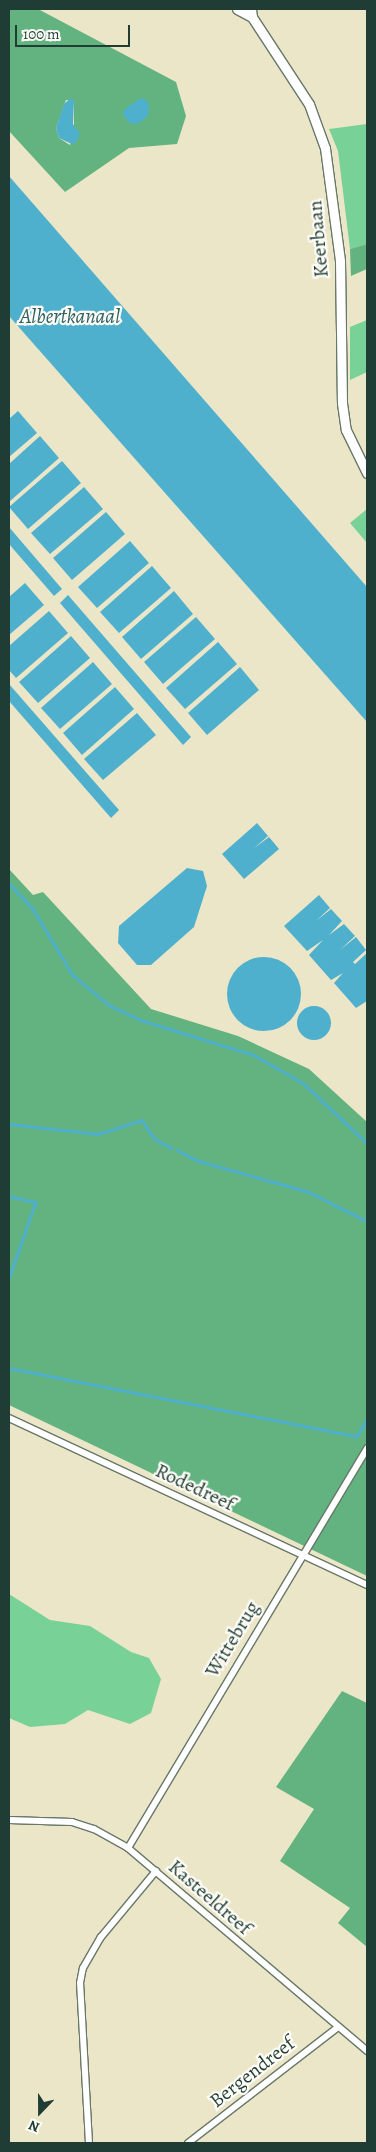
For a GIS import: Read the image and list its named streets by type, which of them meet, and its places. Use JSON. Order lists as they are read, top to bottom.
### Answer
{
  "streets": {
    "street": [
      "Keerbaan",
      "Rodedreef",
      "Wittebrug",
      "Kasteeldreef",
      "Bergendreef"
    ]
  },
  "crossings": [
    ["Rodedreef", "Wittebrug"],
    ["Wittebrug", "Kasteeldreef"],
    ["Kasteeldreef", "Bergendreef"]
  ],
  "water": ["Albertkanaal"],
  "scale_bar": "100 m",
  "north": "bottom"
}
